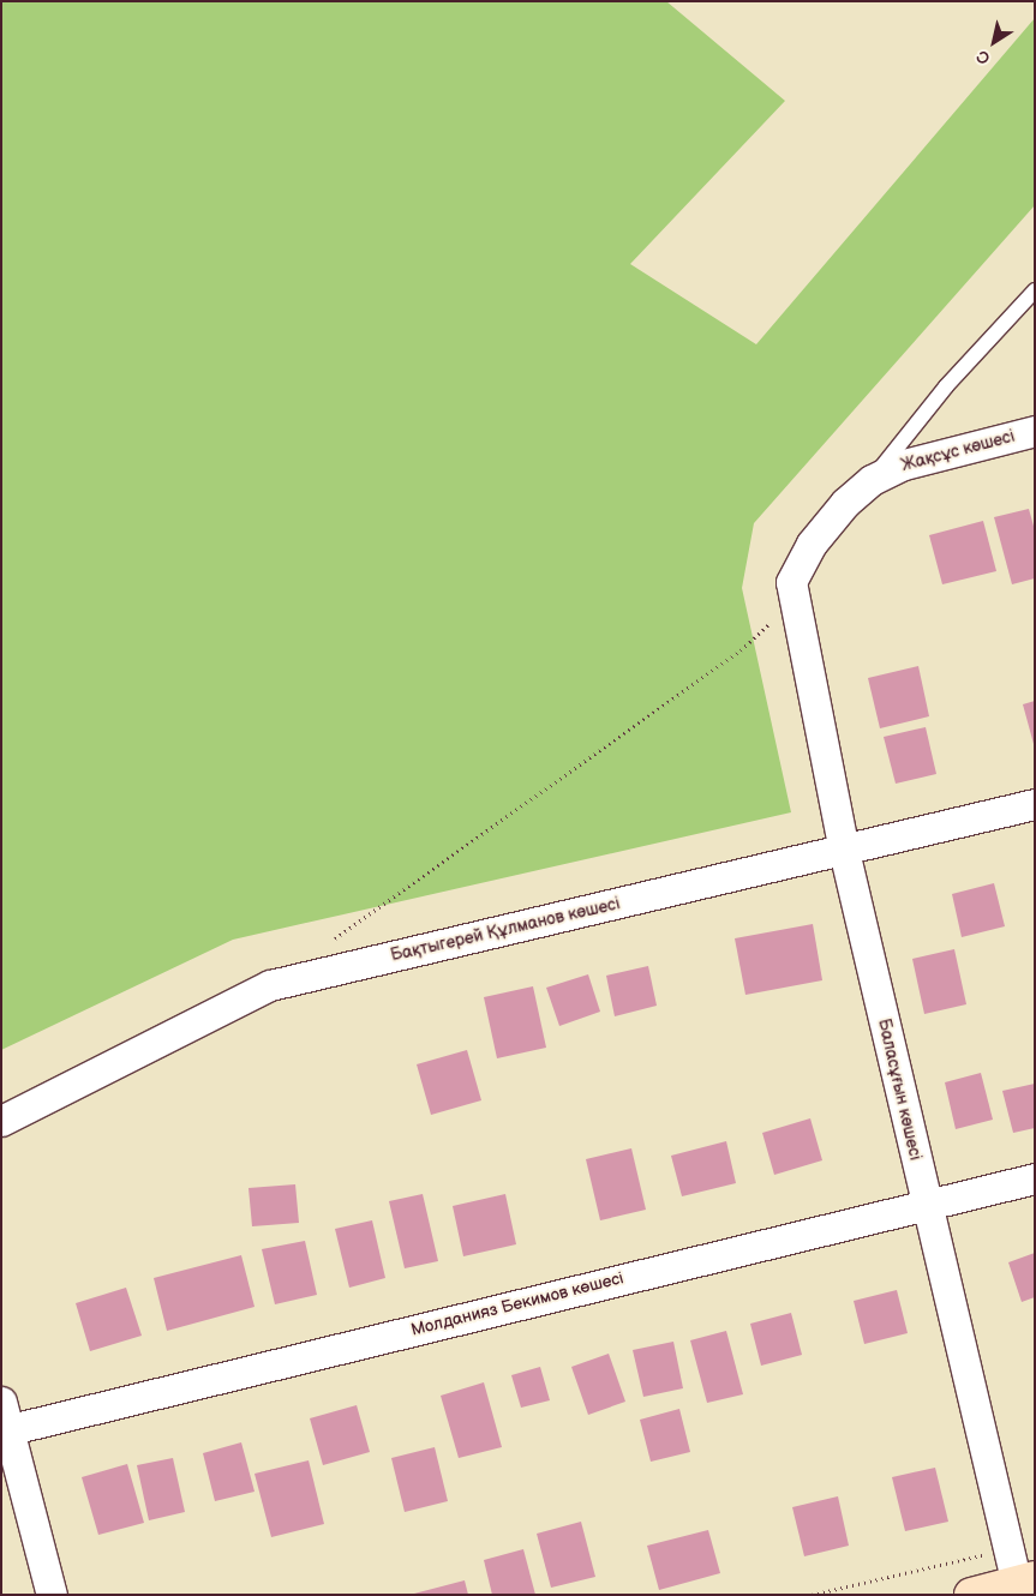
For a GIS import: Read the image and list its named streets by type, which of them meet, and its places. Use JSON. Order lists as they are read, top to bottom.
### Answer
{
  "streets": {
    "street": [
      "Жақсұс көшесі",
      "Бақтыгерей Құлманов көшесі",
      "Баласұғын көшесі",
      "Молданияз Бекимов көшесі"
    ]
  },
  "crossings": [
    ["Жақсұс көшесі", "Баласұғын көшесі"],
    ["Бақтыгерей Құлманов көшесі", "Баласұғын көшесі"],
    ["Баласұғын көшесі", "Молданияз Бекимов көшесі"]
  ],
  "north": "bottom left"
}
